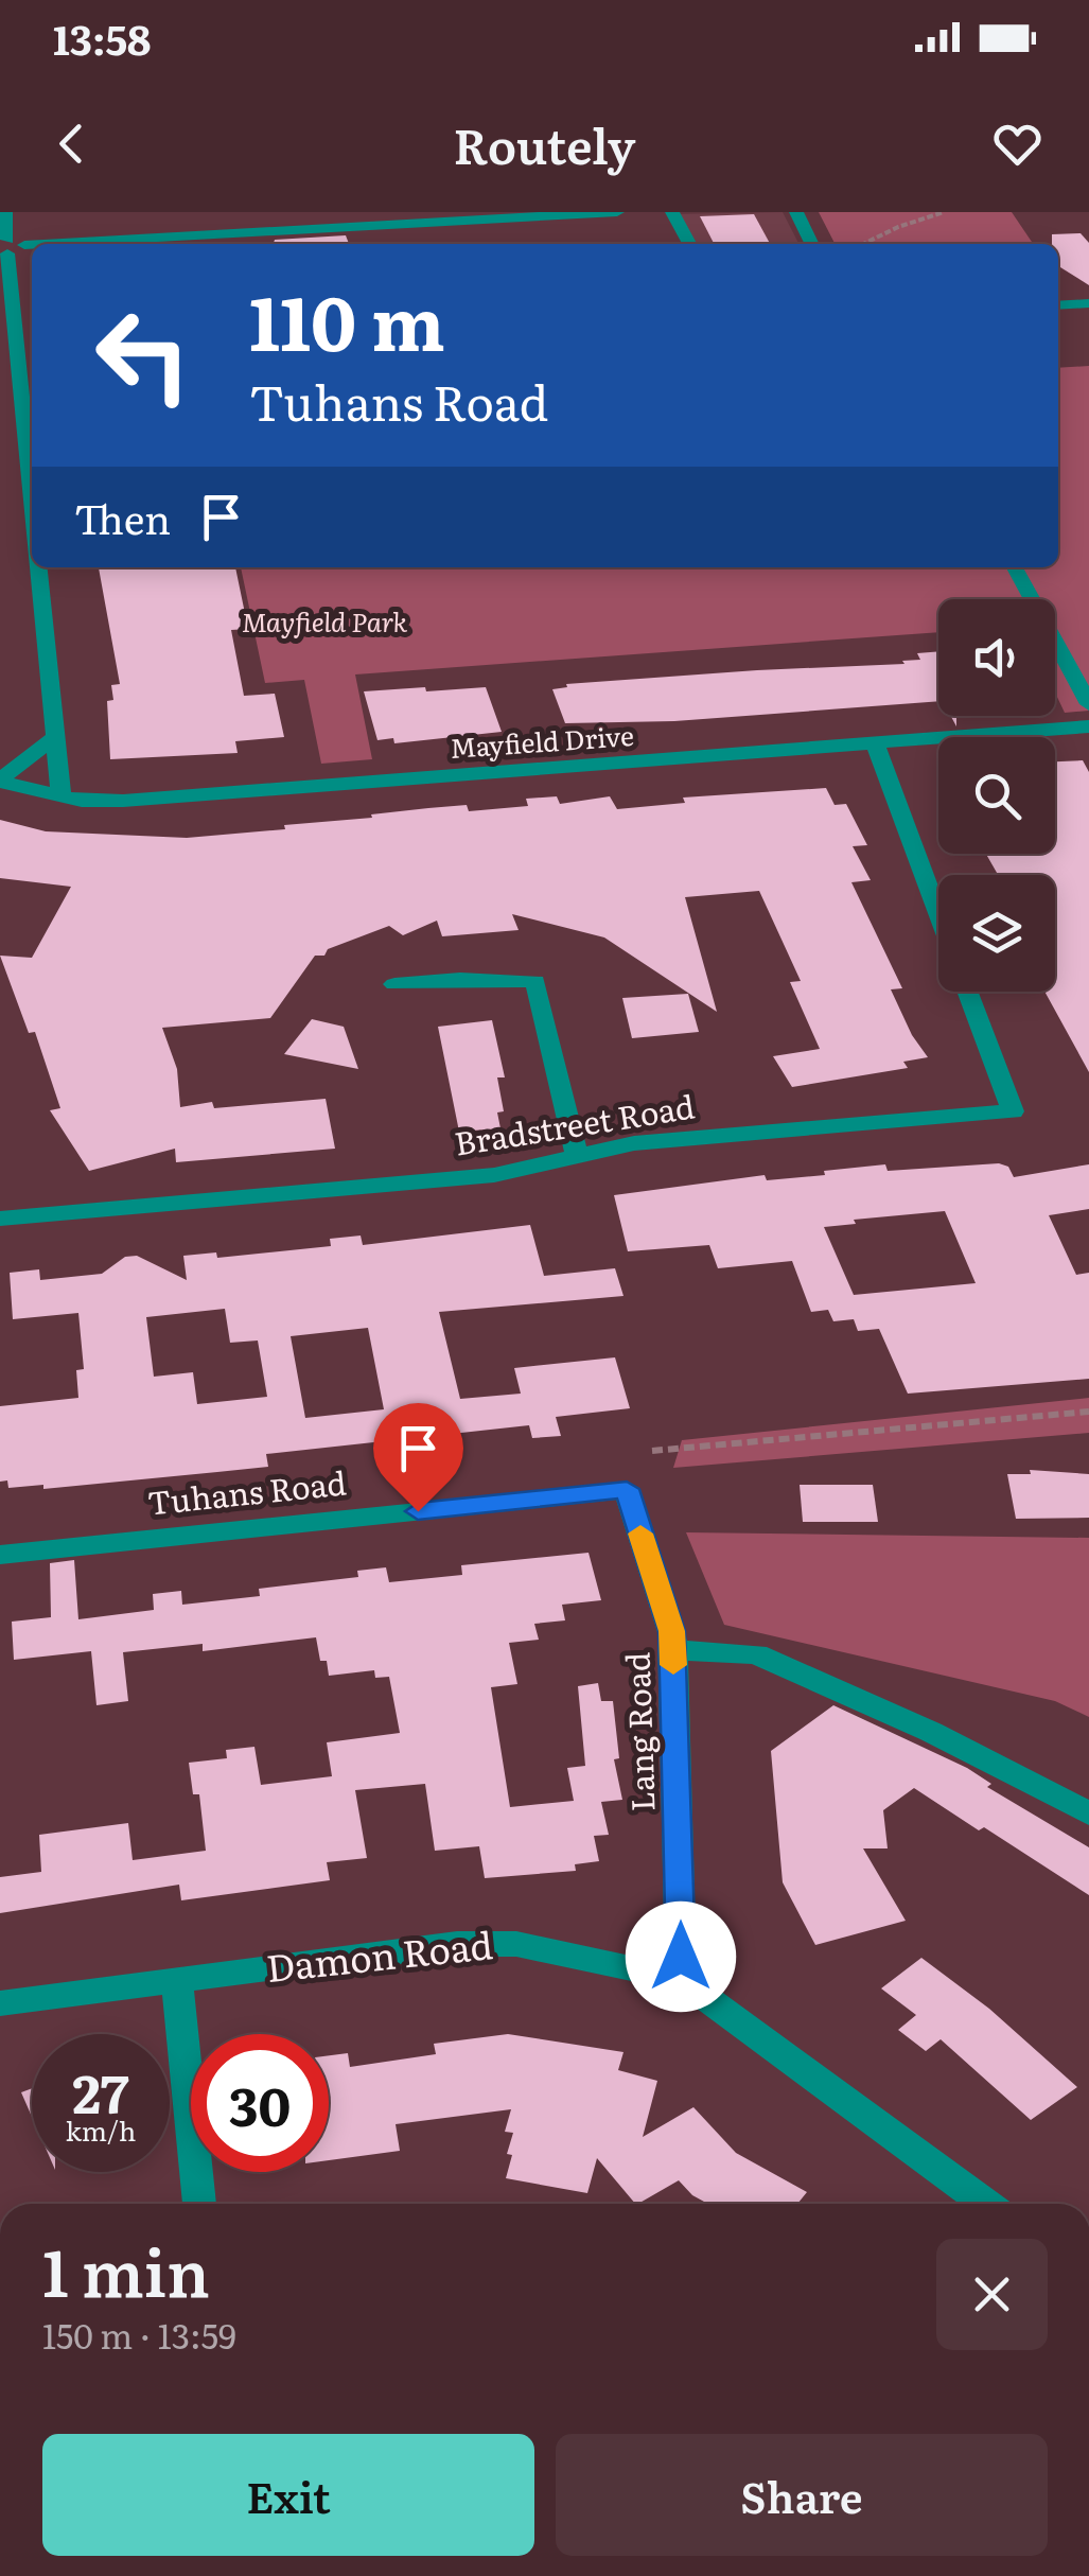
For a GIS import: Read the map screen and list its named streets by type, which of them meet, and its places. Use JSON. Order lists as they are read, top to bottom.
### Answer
{
  "streets": {
    "street": [
      "Mayfield Drive",
      "Bradstreet Road",
      "Tuhans Road",
      "Lang Road",
      "Damon Road"
    ]
  },
  "crossings": [
    ["Tuhans Road", "Lang Road"],
    ["Lang Road", "Damon Road"]
  ],
  "parks": ["Mayfield Park"],
  "page": {
    "status": "13:58",
    "header": "Routely",
    "turn": ["110 m", "Tuhans Road"],
    "then": "Then",
    "speed": "27 km/h",
    "limit": "30",
    "heading": ["1 min", "150 m · 13:59"],
    "buttons": ["Exit", "Share"]
  }
}
